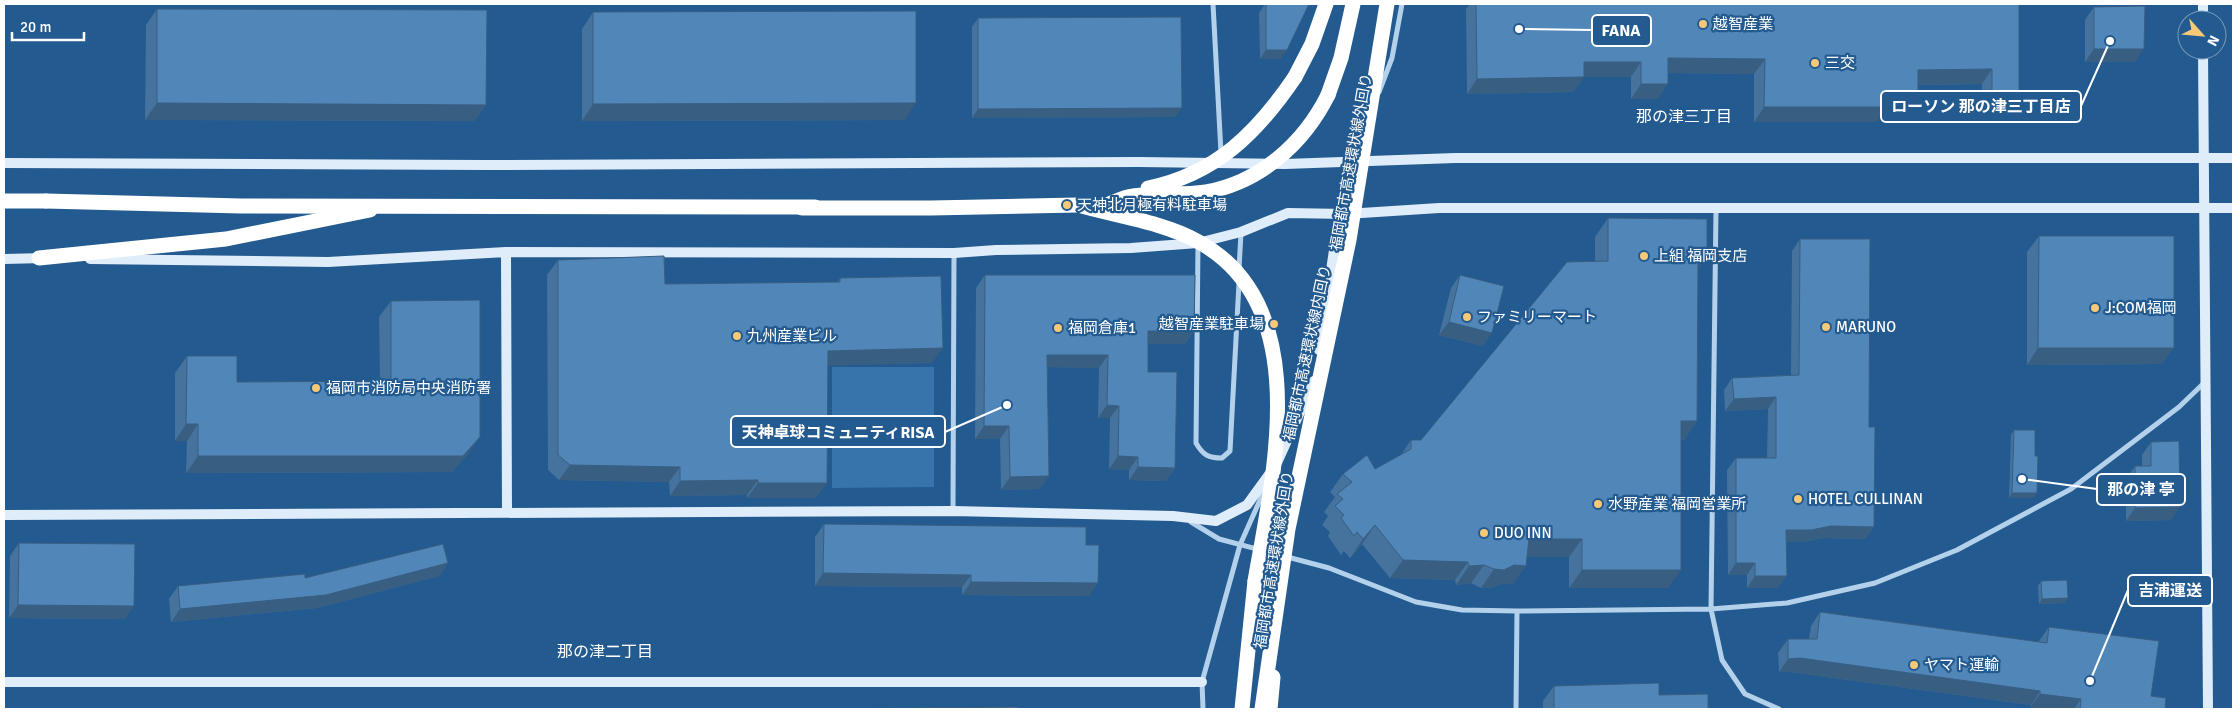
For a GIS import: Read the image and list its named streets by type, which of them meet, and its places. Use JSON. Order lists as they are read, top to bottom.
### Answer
{
  "streets": {
    "highway": ["福岡都市高速環状線外回り", "福岡都市高速環状線内回り"]
  },
  "districts": ["那の津三丁目", "那の津二丁目"],
  "places": [
    "越智産業",
    "FANA",
    "ローソン 那の津三丁目店",
    "三交",
    "天神北月極有料駐車場",
    "上組 福岡支店",
    "J:COM福岡",
    "ファミリーマート",
    "越智産業駐車場",
    "MARUNO",
    "福岡倉庫1",
    "九州産業ビル",
    "福岡市消防局中央消防署",
    "天神卓球コミュニティRISA",
    "那の津 亭",
    "HOTEL CULLINAN",
    "水野産業 福岡営業所",
    "DUO INN",
    "ヤマト運輸",
    "吉浦運送"
  ],
  "scale_bar": "20 m",
  "north": "bottom right"
}
